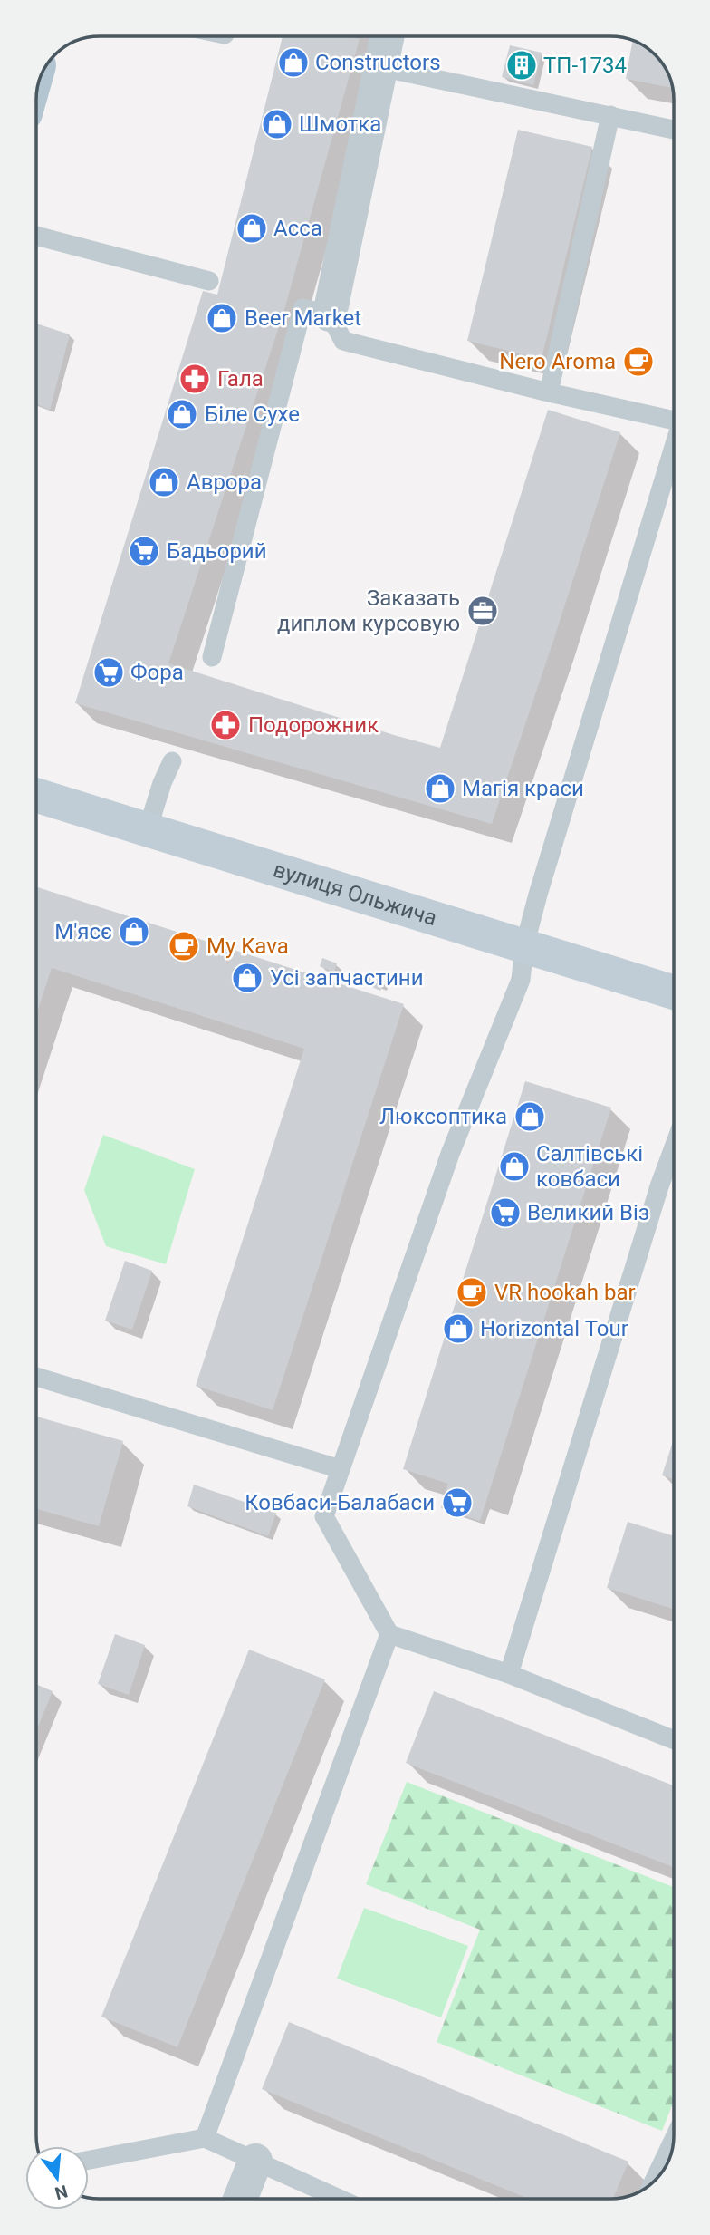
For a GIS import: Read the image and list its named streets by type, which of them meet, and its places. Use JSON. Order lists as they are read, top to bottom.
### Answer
{
  "streets": {
    "main road": ["вулиця Ольжича"]
  },
  "places": {
    "shop": [
      "Constructors",
      "Шмотка",
      "Асса",
      "Beer Market",
      "Біле Сухе",
      "Аврора",
      "Магія краси",
      "М'ясє",
      "Усі запчастини",
      "Люксоптика",
      "Салтівські ковбаси",
      "Horizontal Tour"
    ],
    "building": ["ТП-1734"],
    "cafe": ["Nero Aroma", "My Kava", "VR hookah bar"],
    "pharmacy": ["Гала", "Подорожник"],
    "supermarket": [
      "Бадьорий",
      "Фора",
      "Великий Віз",
      "Ковбаси-Балабаси"
    ],
    "office": ["Заказать диплом курсовую"]
  },
  "north": "bottom"
}
